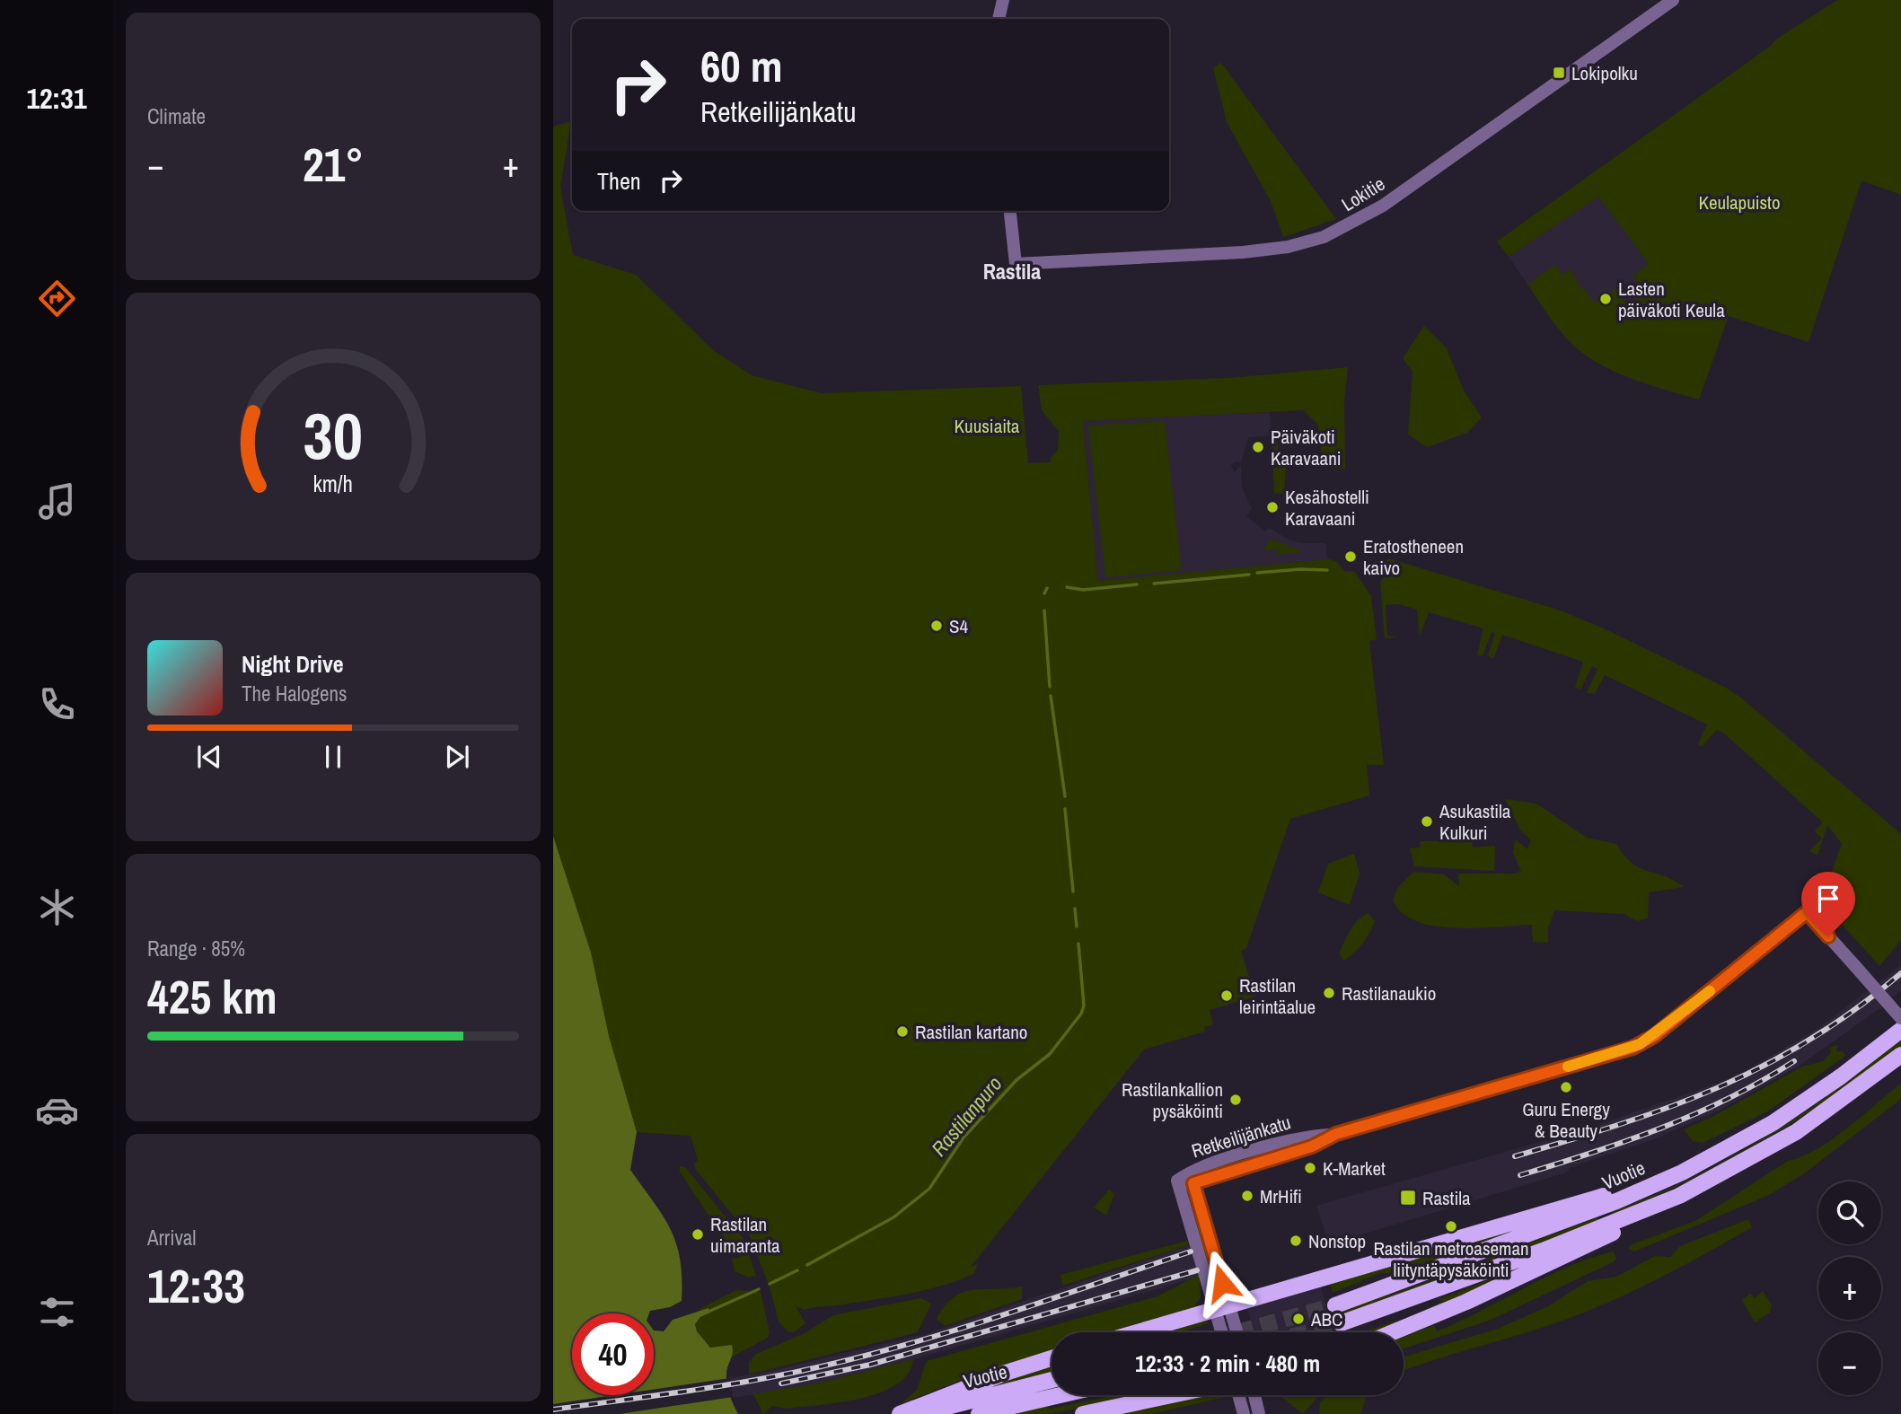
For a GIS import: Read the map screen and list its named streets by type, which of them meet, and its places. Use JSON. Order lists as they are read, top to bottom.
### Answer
{
  "streets": {
    "main road": ["Vuotie"],
    "street": ["Lokitie", "Retkeilijänkatu"]
  },
  "districts": ["Rastila"],
  "water": ["Rastilanpuro"],
  "parks": ["Keulapuisto", "Kuusiaita"],
  "places": {
    "transit": ["Lokipolku", "Rastila"],
    "other": [
      "Lasten päiväkoti Keula",
      "Päiväkoti Karavaani",
      "Kesähostelli Karavaani",
      "Eratostheneen kaivo",
      "S4",
      "Asukastila Kulkuri",
      "Rastilanaukio",
      "Rastilan leirintäalue",
      "Rastilan kartano",
      "Guru Energy & Beauty",
      "Rastilankallion pysäköinti",
      "K-Market",
      "MrHifi",
      "Rastilan metroaseman liityntäpysäköinti",
      "Rastilan uimaranta",
      "Nonstop",
      "ABC"
    ]
  },
  "page": {
    "tabs": "12:31",
    "tile": [
      "Climate",
      ["Range · 85%", "425 km"],
      ["Arrival", "12:33"]
    ],
    "turn": ["60 m", "Retkeilijänkatu"],
    "heat": ["−", "21°", "+"],
    "then": "Then",
    "song": ["Night Drive", "The Halogens"],
    "map_buttons": ["+", "−"],
    "limit": "40",
    "trip": "12:33 · 2 min · 480 m",
    "gauge": ["30", "km/h"]
  }
}
